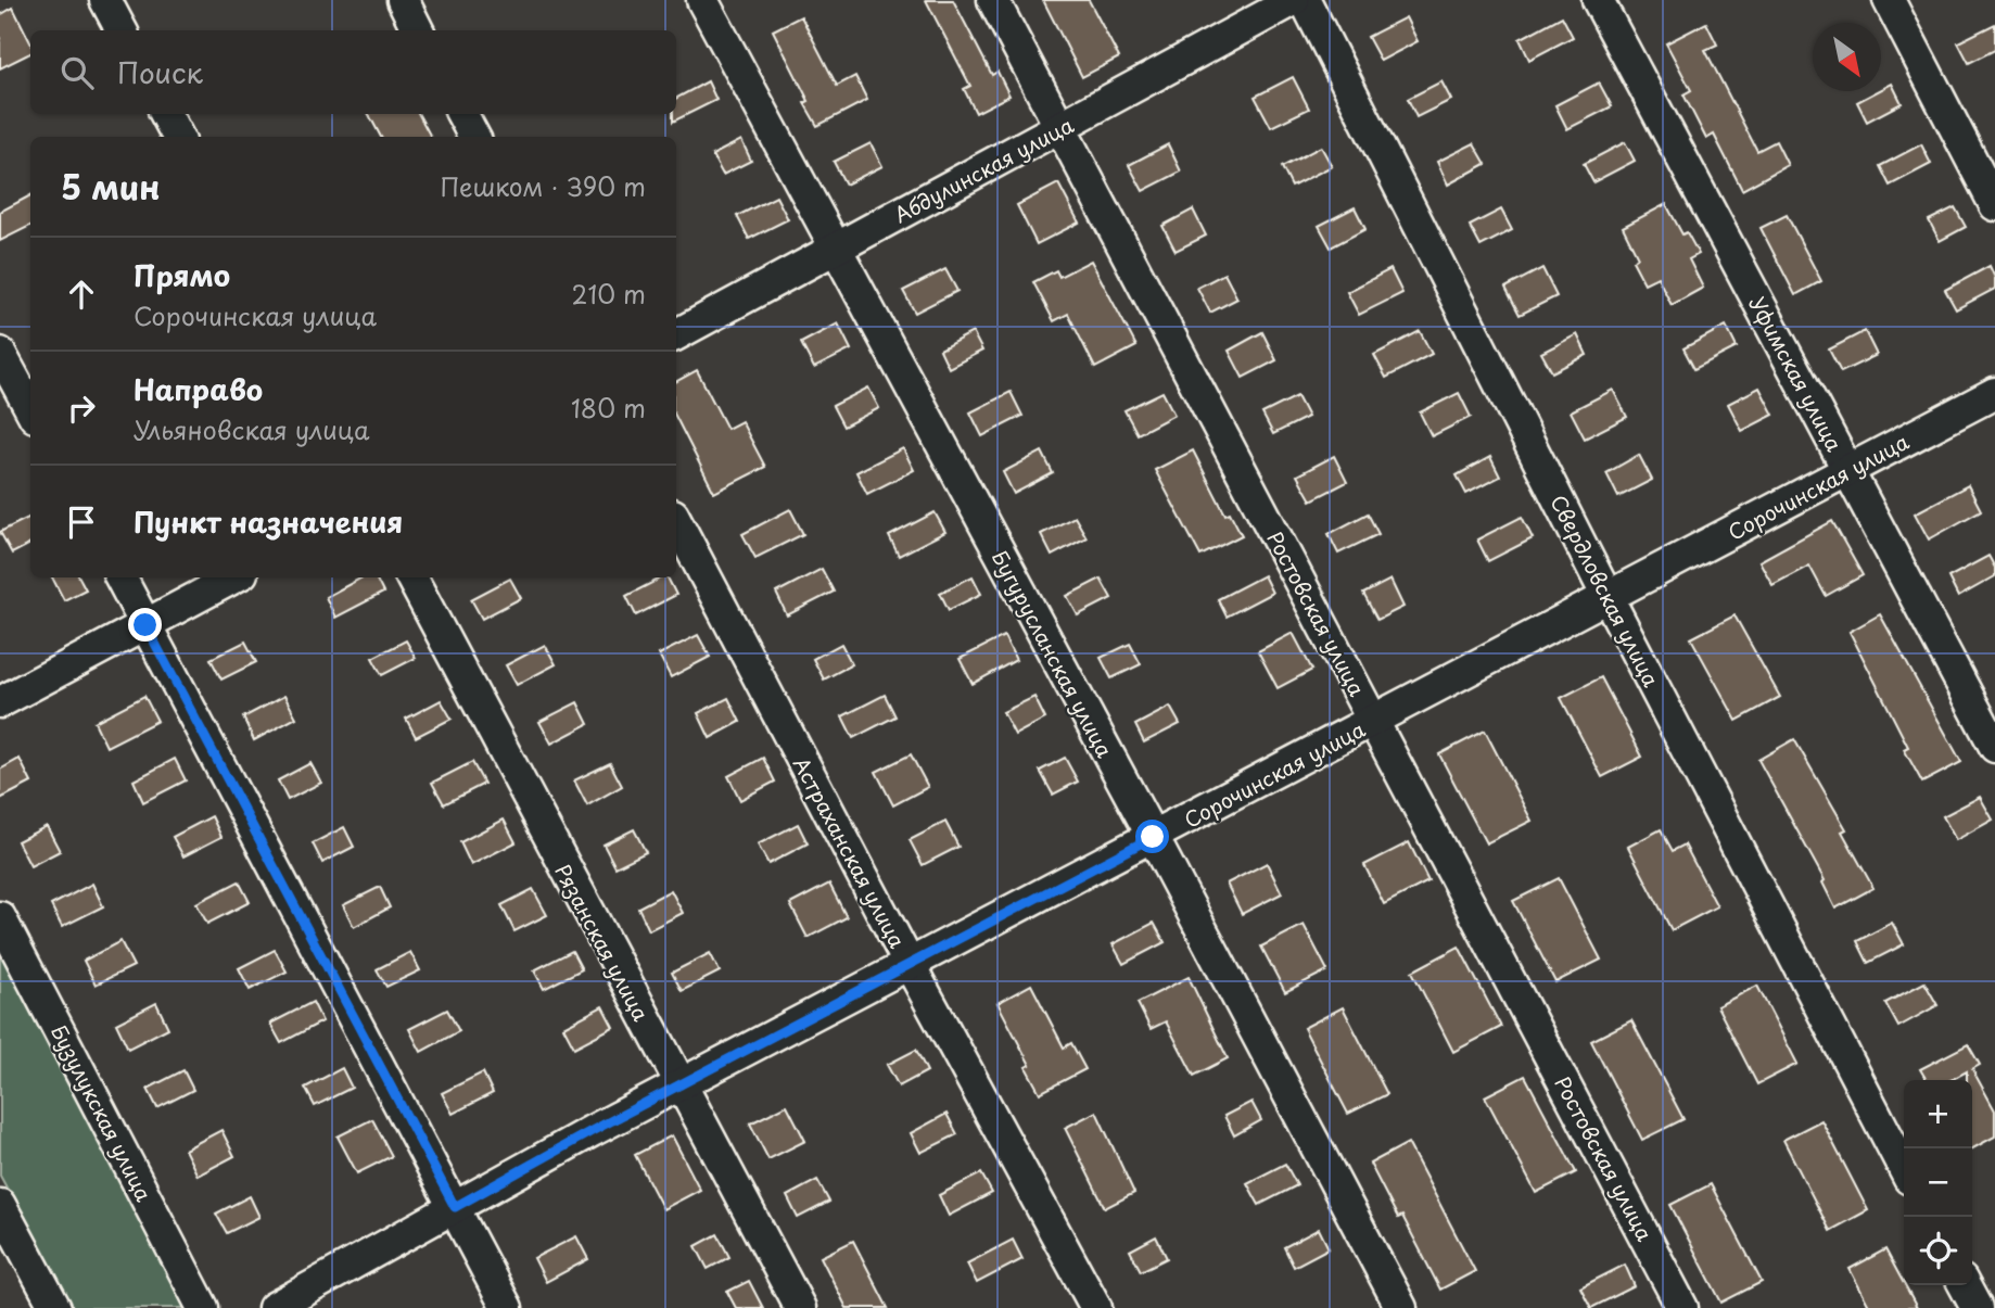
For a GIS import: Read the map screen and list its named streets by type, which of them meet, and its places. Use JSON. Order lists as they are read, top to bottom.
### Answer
{
  "streets": {
    "street": [
      "Абдулинская улица",
      "Уфимская улица",
      "Сорочинская улица",
      "Свердловская улица",
      "Ростовская улица",
      "Бугурусланская улица",
      "Астраханская улица",
      "Рязанская улица",
      "Бузулукская улица"
    ]
  },
  "crossings": [
    ["Абдулинская улица", "Ростовская улица"],
    ["Абдулинская улица", "Бугурусланская улица"],
    ["Уфимская улица", "Сорочинская улица"],
    ["Сорочинская улица", "Свердловская улица"],
    ["Сорочинская улица", "Ростовская улица"],
    ["Сорочинская улица", "Бугурусланская улица"],
    ["Сорочинская улица", "Астраханская улица"],
    ["Сорочинская улица", "Рязанская улица"]
  ],
  "north": "bottom right",
  "page": {
    "search": "Поиск",
    "heading": ["5 мин", "Пешком · 390 m"],
    "list": [
      ["Прямо", "Сорочинская улица", "210 m"],
      ["Направо", "Ульяновская улица", "180 m"],
      "Пункт назначения"
    ],
    "map_buttons": ["+", "−"]
  }
}
